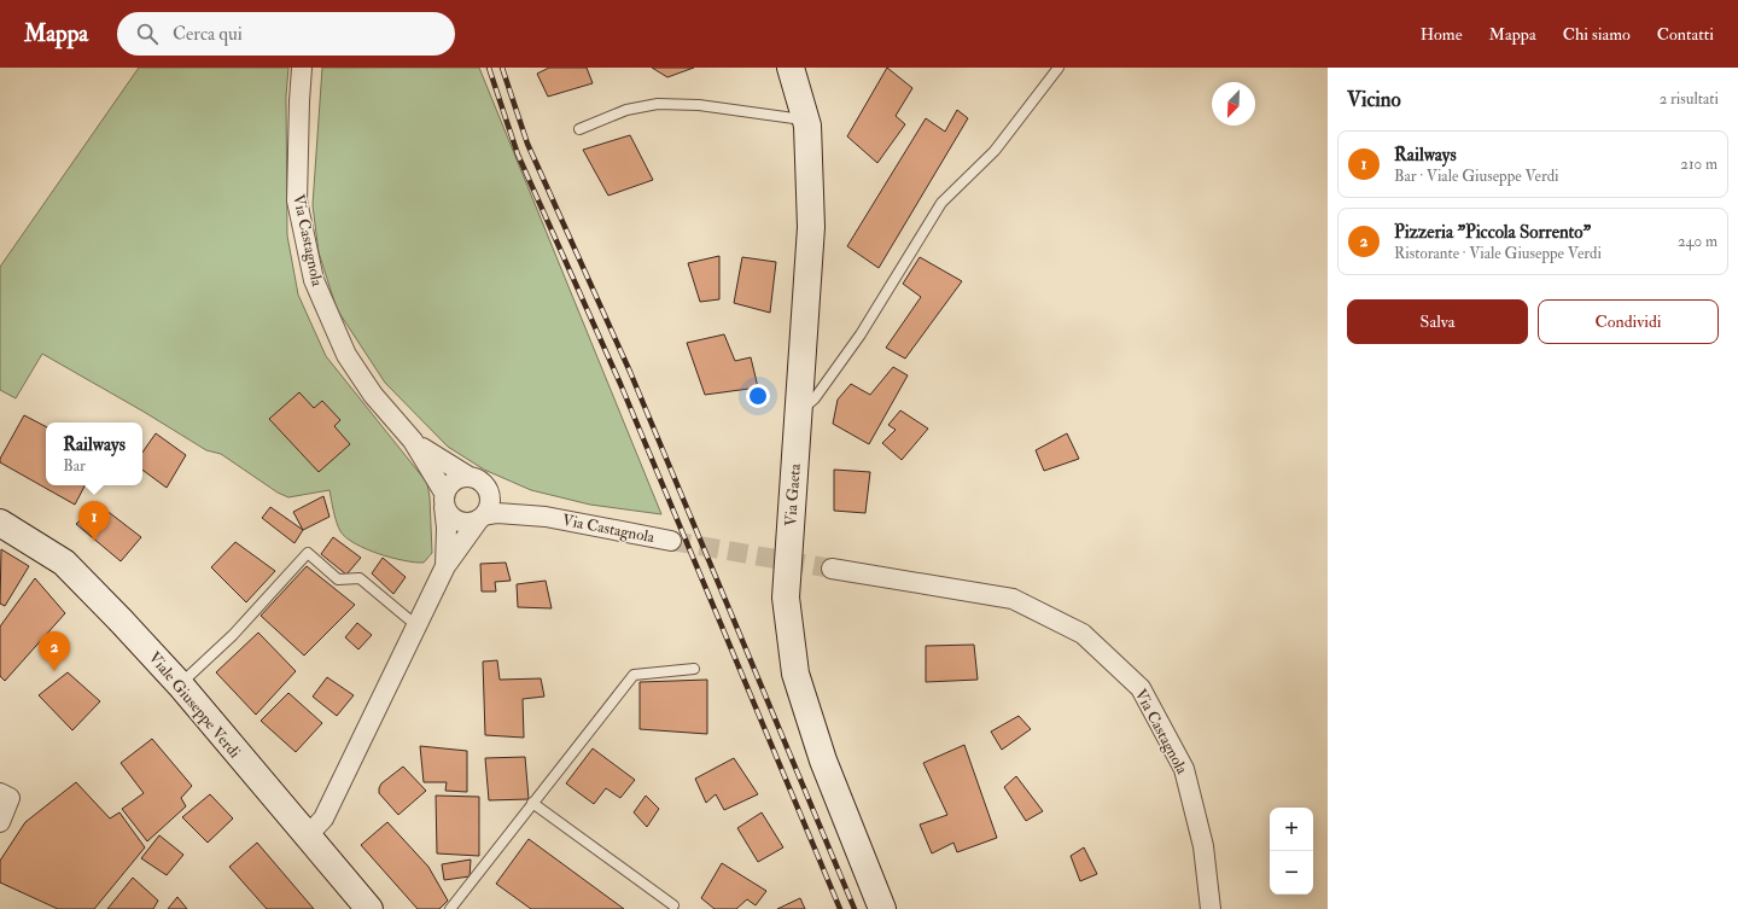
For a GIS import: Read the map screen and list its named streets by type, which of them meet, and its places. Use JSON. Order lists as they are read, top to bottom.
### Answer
{
  "streets": {
    "street": ["Via Castagnola", "Via Gaeta", "Viale Giuseppe Verdi"]
  },
  "north": "bottom left",
  "page": {
    "header": "Mappa",
    "search": "Cerca qui",
    "nav": [
      "Home",
      "Mappa",
      "Chi siamo",
      "Contatti"
    ],
    "heading": ["Vicino", "2 risultati"],
    "list": [
      {
        "mark": "1",
        "name": "Railways",
        "note": "Bar · Viale Giuseppe Verdi",
        "value": "210 m"
      },
      {
        "mark": "2",
        "name": "Pizzeria \"Piccola Sorrento\"",
        "note": "Ristorante · Viale Giuseppe Verdi",
        "value": "240 m"
      }
    ],
    "buttons": ["Salva", "Condividi"],
    "popup": ["Railways", "Bar"],
    "pins": ["1", "2"],
    "map_buttons": ["+", "−"]
  }
}
